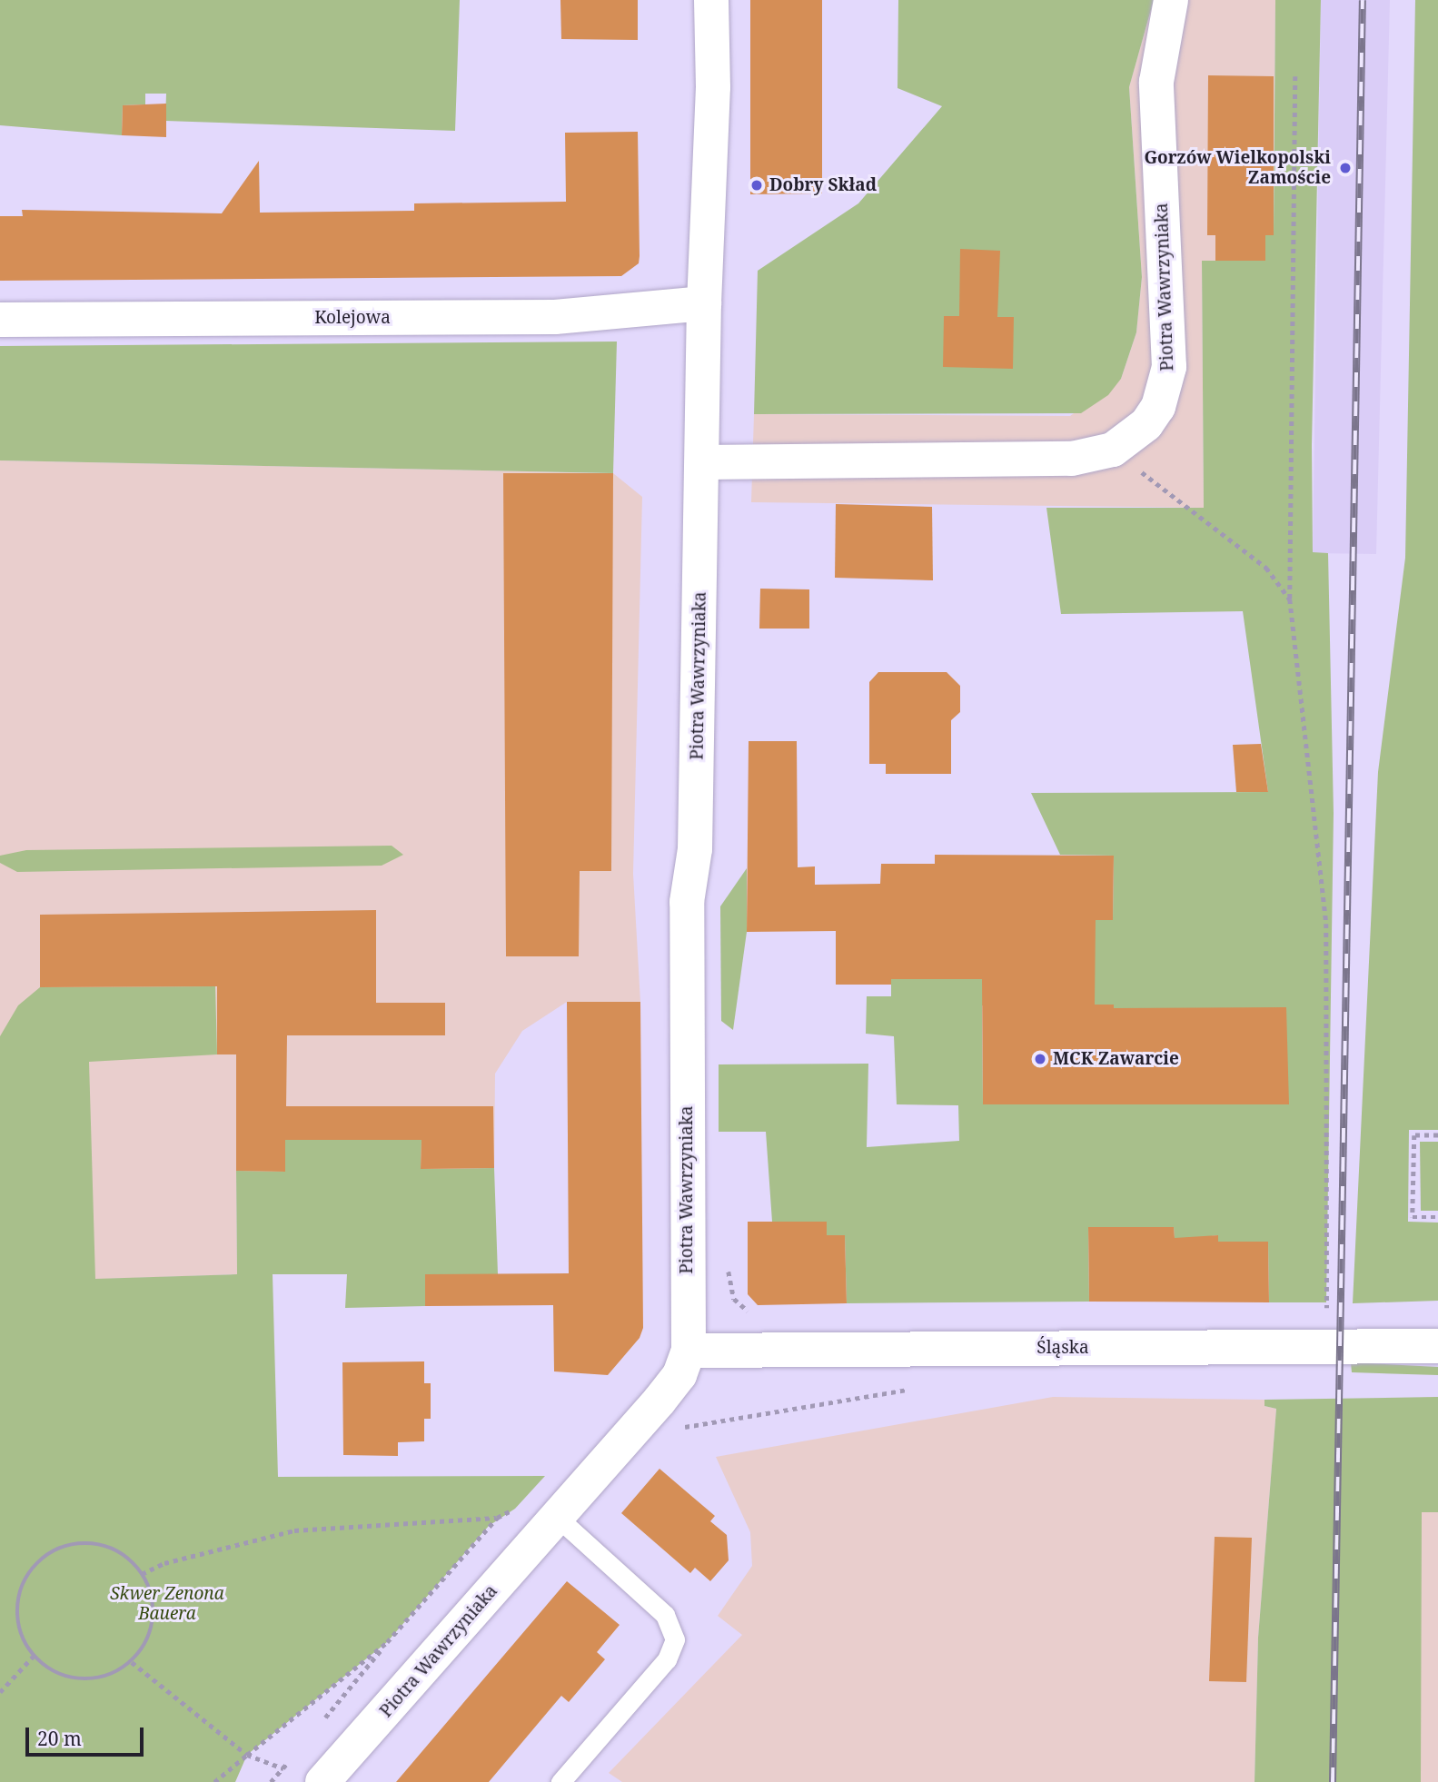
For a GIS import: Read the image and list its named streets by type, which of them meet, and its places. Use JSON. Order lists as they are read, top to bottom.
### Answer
{
  "streets": {
    "street": ["Piotra Wawrzyniaka", "Kolejowa", "Śląska"]
  },
  "crossings": [
    ["Piotra Wawrzyniaka", "Kolejowa"],
    ["Piotra Wawrzyniaka", "Śląska"]
  ],
  "parks": ["Skwer Zenona Bauera"],
  "places": ["Gorzów Wielkopolski Zamoście", "Dobry Skład", "MCK Zawarcie"],
  "scale_bar": "20 m"
}
